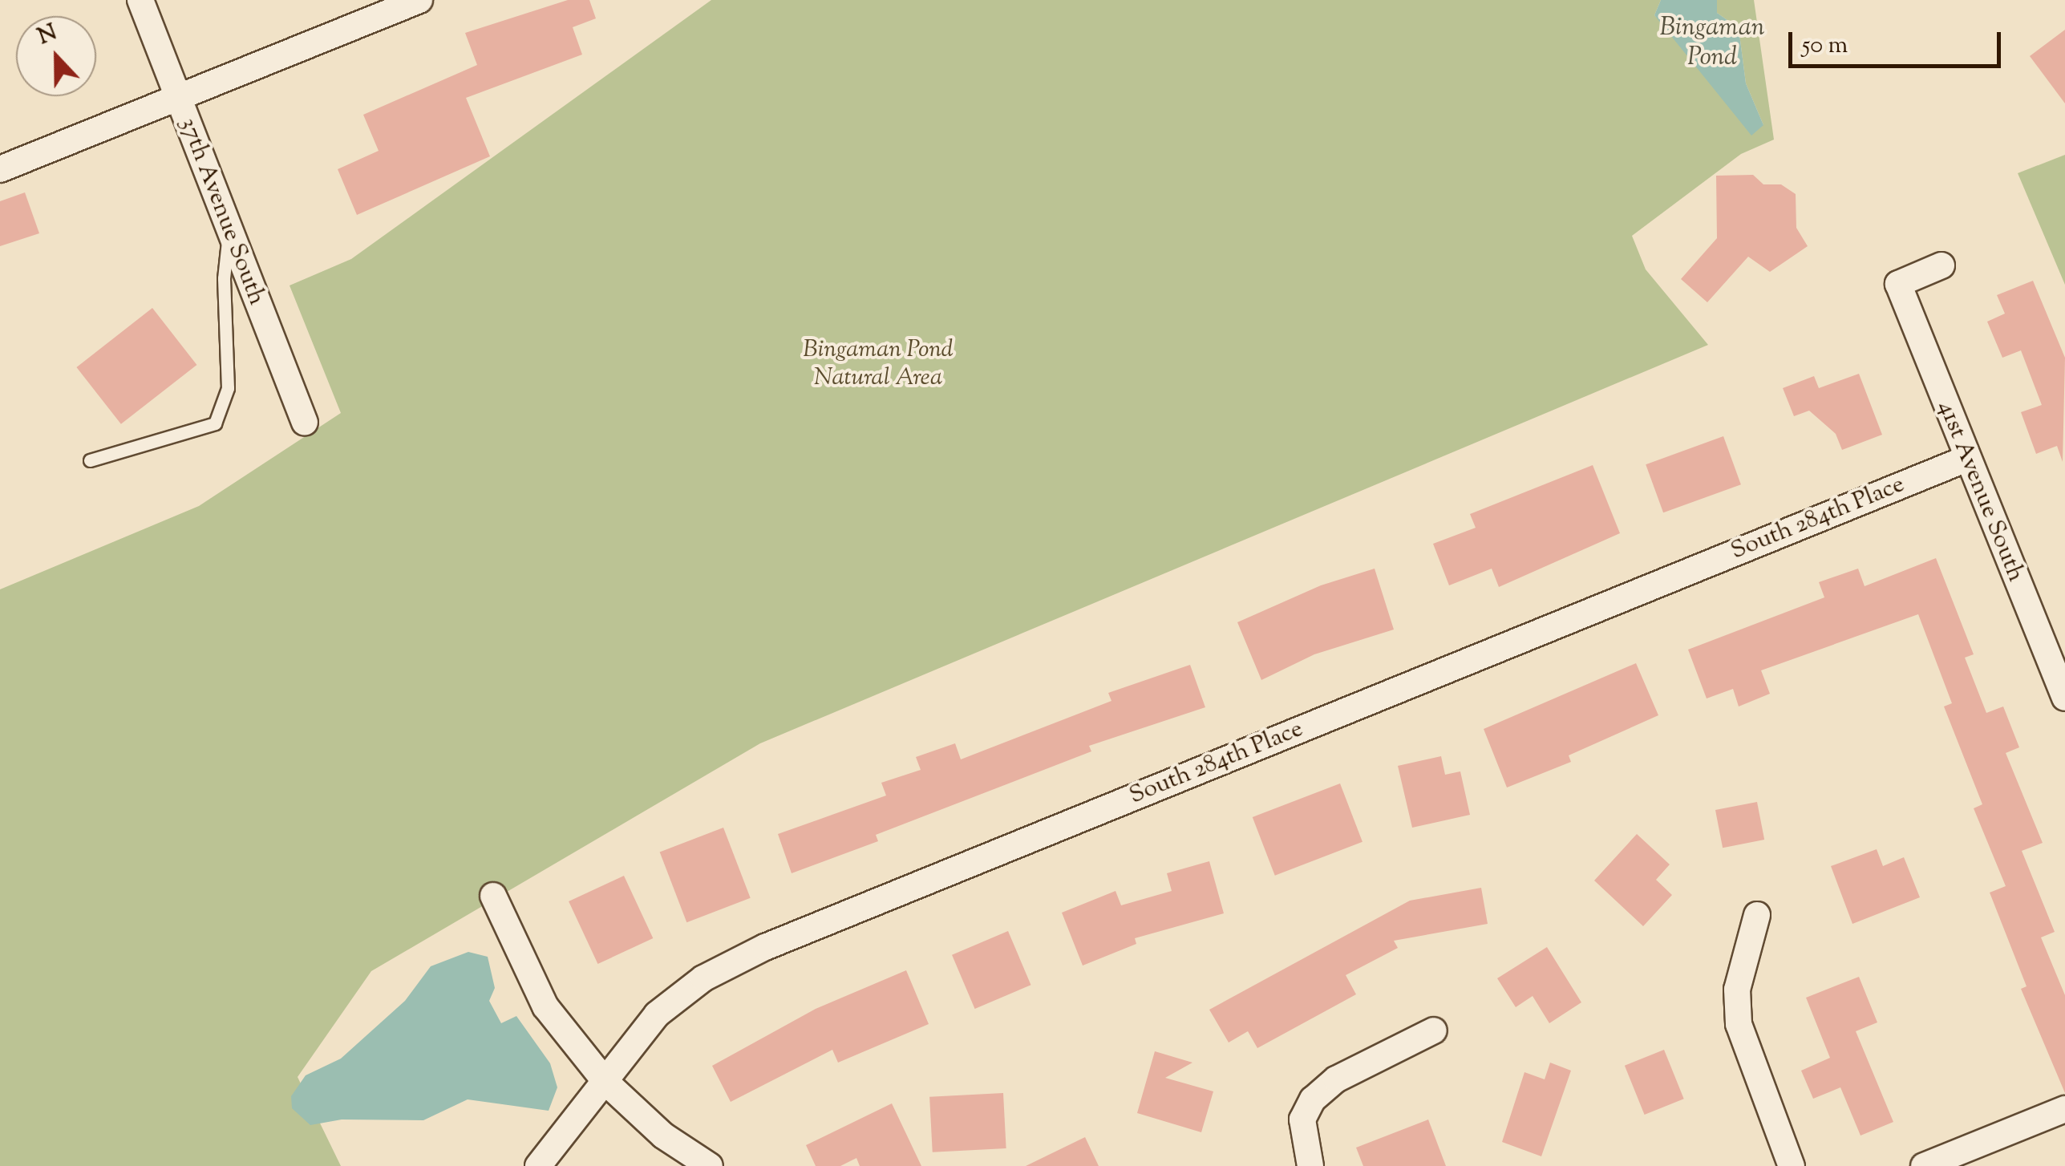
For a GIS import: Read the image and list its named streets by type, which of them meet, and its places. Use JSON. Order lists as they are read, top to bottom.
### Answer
{
  "streets": {
    "street": ["37th Avenue South", "41st Avenue South", "South 284th Place"]
  },
  "crossings": [
    ["41st Avenue South", "South 284th Place"]
  ],
  "water": ["Bingaman Pond"],
  "parks": ["Bingaman Pond Natural Area"],
  "scale_bar": "50 m",
  "north": "top"
}
